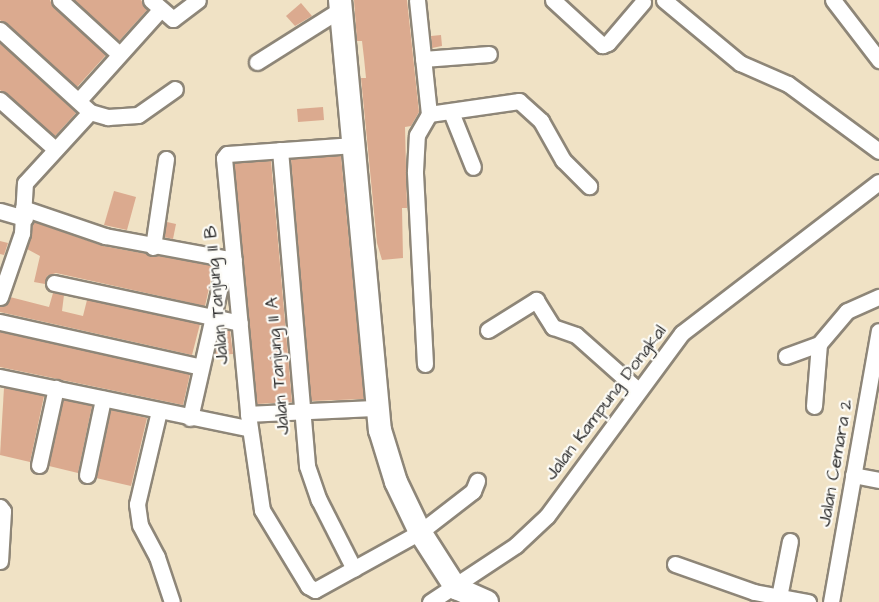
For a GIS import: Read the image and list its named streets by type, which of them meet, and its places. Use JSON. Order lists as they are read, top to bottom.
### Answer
{
  "streets": {
    "street": [
      "Jalan Tanjung II B",
      "Jalan Tanjung II A",
      "Jalan Kampung Dongkal",
      "Jalan Cemara 2"
    ]
  },
  "crossings": [
    ["Jalan Tanjung II B", "Jalan Tanjung II A"]
  ]
}
